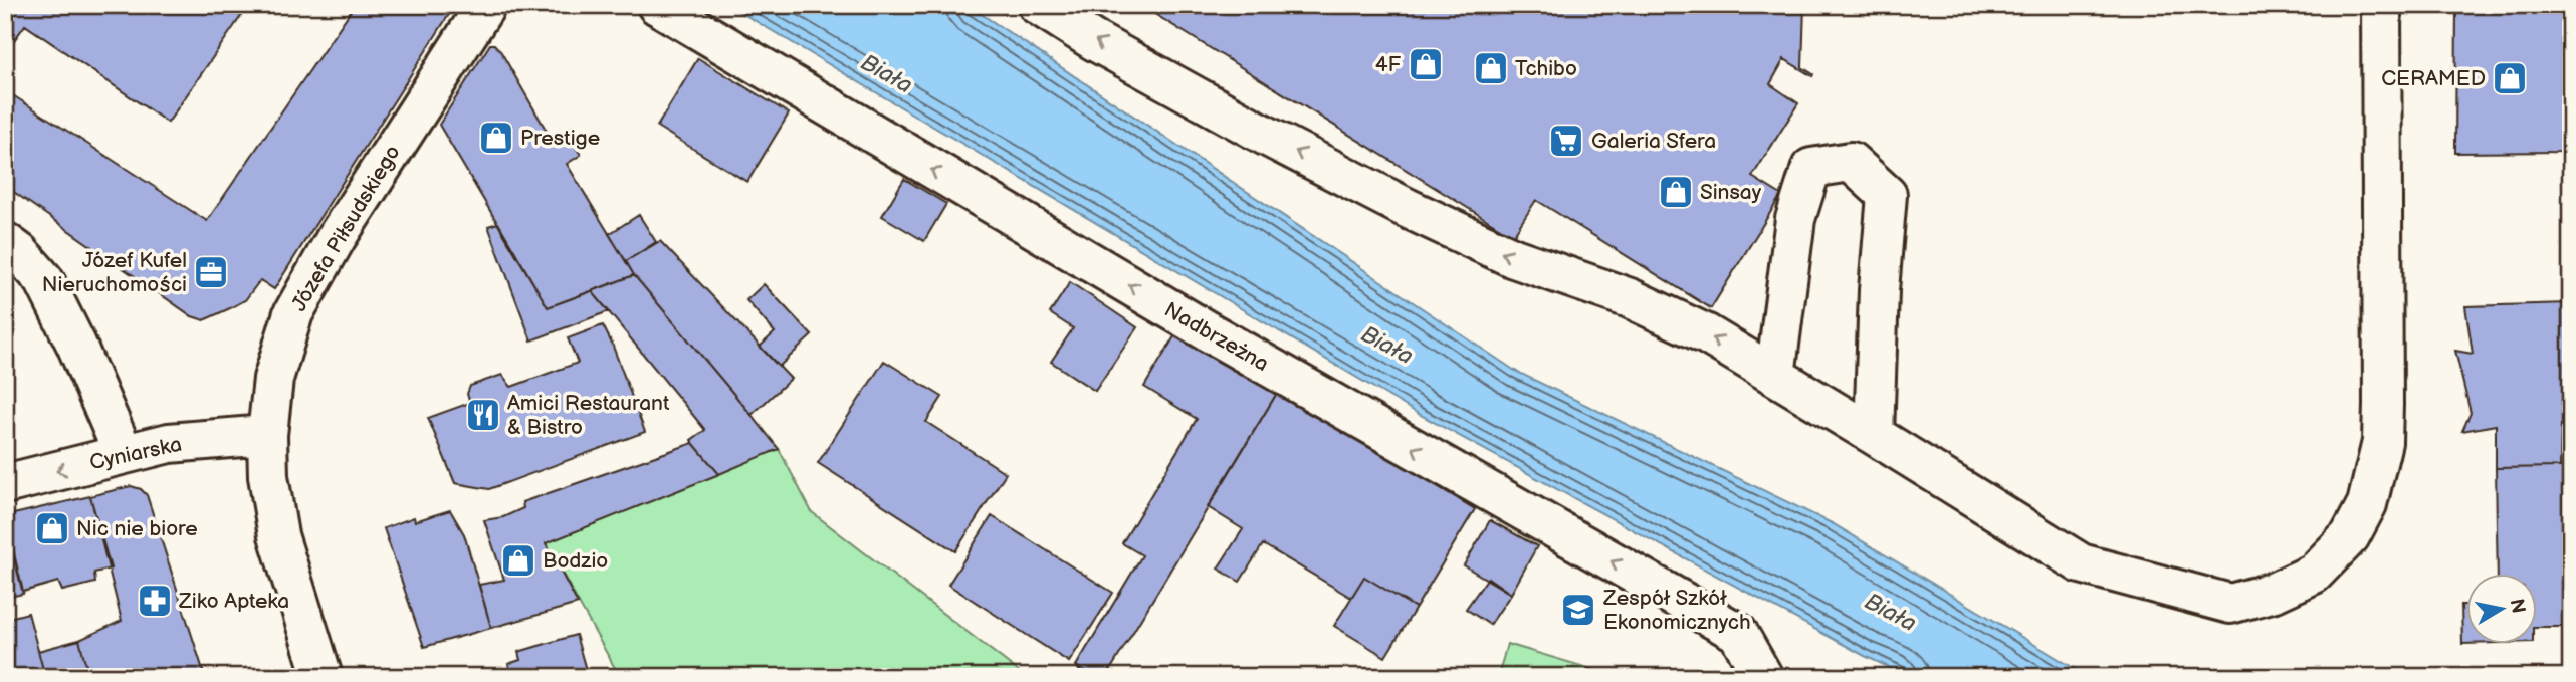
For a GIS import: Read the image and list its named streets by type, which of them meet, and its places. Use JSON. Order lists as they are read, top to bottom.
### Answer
{
  "streets": {
    "street": ["Józefa Piłsudskiego", "Nadbrzeżna", "Cyniarska"]
  },
  "crossings": [
    ["Józefa Piłsudskiego", "Cyniarska"]
  ],
  "one_way": ["Cyniarska"],
  "water": ["Biała"],
  "places": {
    "shop": [
      "4F",
      "Tchibo",
      "CERAMED",
      "Prestige",
      "Sinsay",
      "Nic nie biore",
      "Bodzio"
    ],
    "supermarket": ["Galeria Sfera"],
    "office": ["Józef Kufel Nieruchomości"],
    "restaurant": ["Amici Restaurant & Bistro"],
    "pharmacy": ["Ziko Apteka"],
    "school or university": ["Zespół Szkół Ekonomicznych"]
  },
  "north": "right"
}
